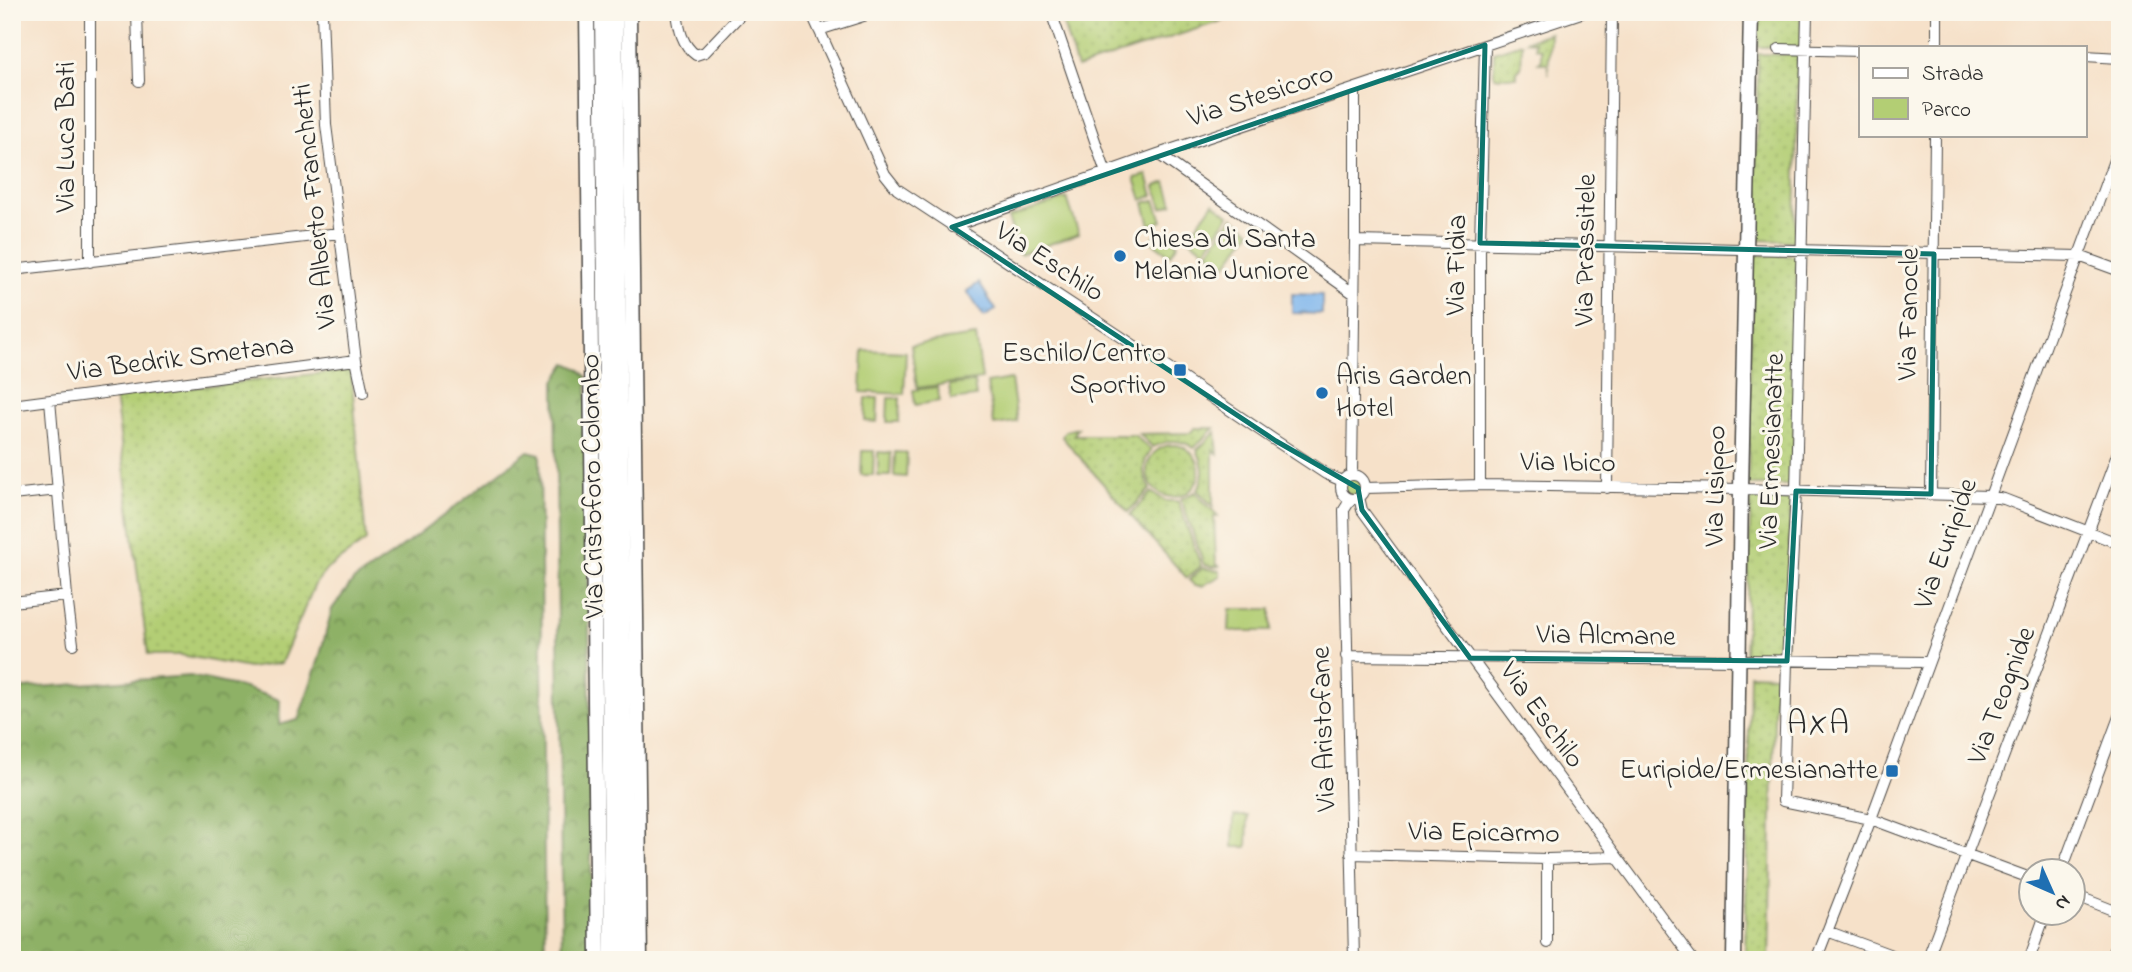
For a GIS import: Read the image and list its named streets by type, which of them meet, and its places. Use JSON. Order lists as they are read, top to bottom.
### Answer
{
  "streets": {
    "main road": ["Via Cristoforo Colombo"],
    "street": [
      "Via Stesicoro",
      "Via Luca Bati",
      "Via Alberto Franchetti",
      "Via Prassitele",
      "Via Eschilo",
      "Via Fidia",
      "Via Fanocle",
      "Via Bedrik Smetana",
      "Via Ermesianatte",
      "Via Ibico",
      "Via Lisippo",
      "Via Euripide",
      "Via Alcmane",
      "Via Teognide",
      "Via Aristofane",
      "Via Epicarmo"
    ]
  },
  "crossings": [
    ["Via Stesicoro", "Via Eschilo"],
    ["Via Stesicoro", "Via Fidia"],
    ["Via Alberto Franchetti", "Via Bedrik Smetana"],
    ["Via Prassitele", "Via Ibico"],
    ["Via Eschilo", "Via Ibico"],
    ["Via Eschilo", "Via Alcmane"],
    ["Via Eschilo", "Via Aristofane"],
    ["Via Eschilo", "Via Epicarmo"],
    ["Via Fidia", "Via Ibico"],
    ["Via Fanocle", "Via Ibico"],
    ["Via Ermesianatte", "Via Ibico"],
    ["Via Ermesianatte", "Via Euripide"],
    ["Via Ermesianatte", "Via Alcmane"],
    ["Via Ibico", "Via Lisippo"],
    ["Via Ibico", "Via Euripide"],
    ["Via Ibico", "Via Teognide"],
    ["Via Ibico", "Via Aristofane"],
    ["Via Lisippo", "Via Alcmane"],
    ["Via Euripide", "Via Alcmane"],
    ["Via Alcmane", "Via Aristofane"],
    ["Via Aristofane", "Via Epicarmo"]
  ],
  "districts": ["AXA"],
  "places": {
    "other": ["Chiesa di Santa Melania Juniore", "Aris Garden Hotel"],
    "transit": ["Eschilo/Centro Sportivo", "Euripide/Ermesianatte"]
  },
  "legend": ["Strada", "Parco"],
  "north": "bottom right"
}
